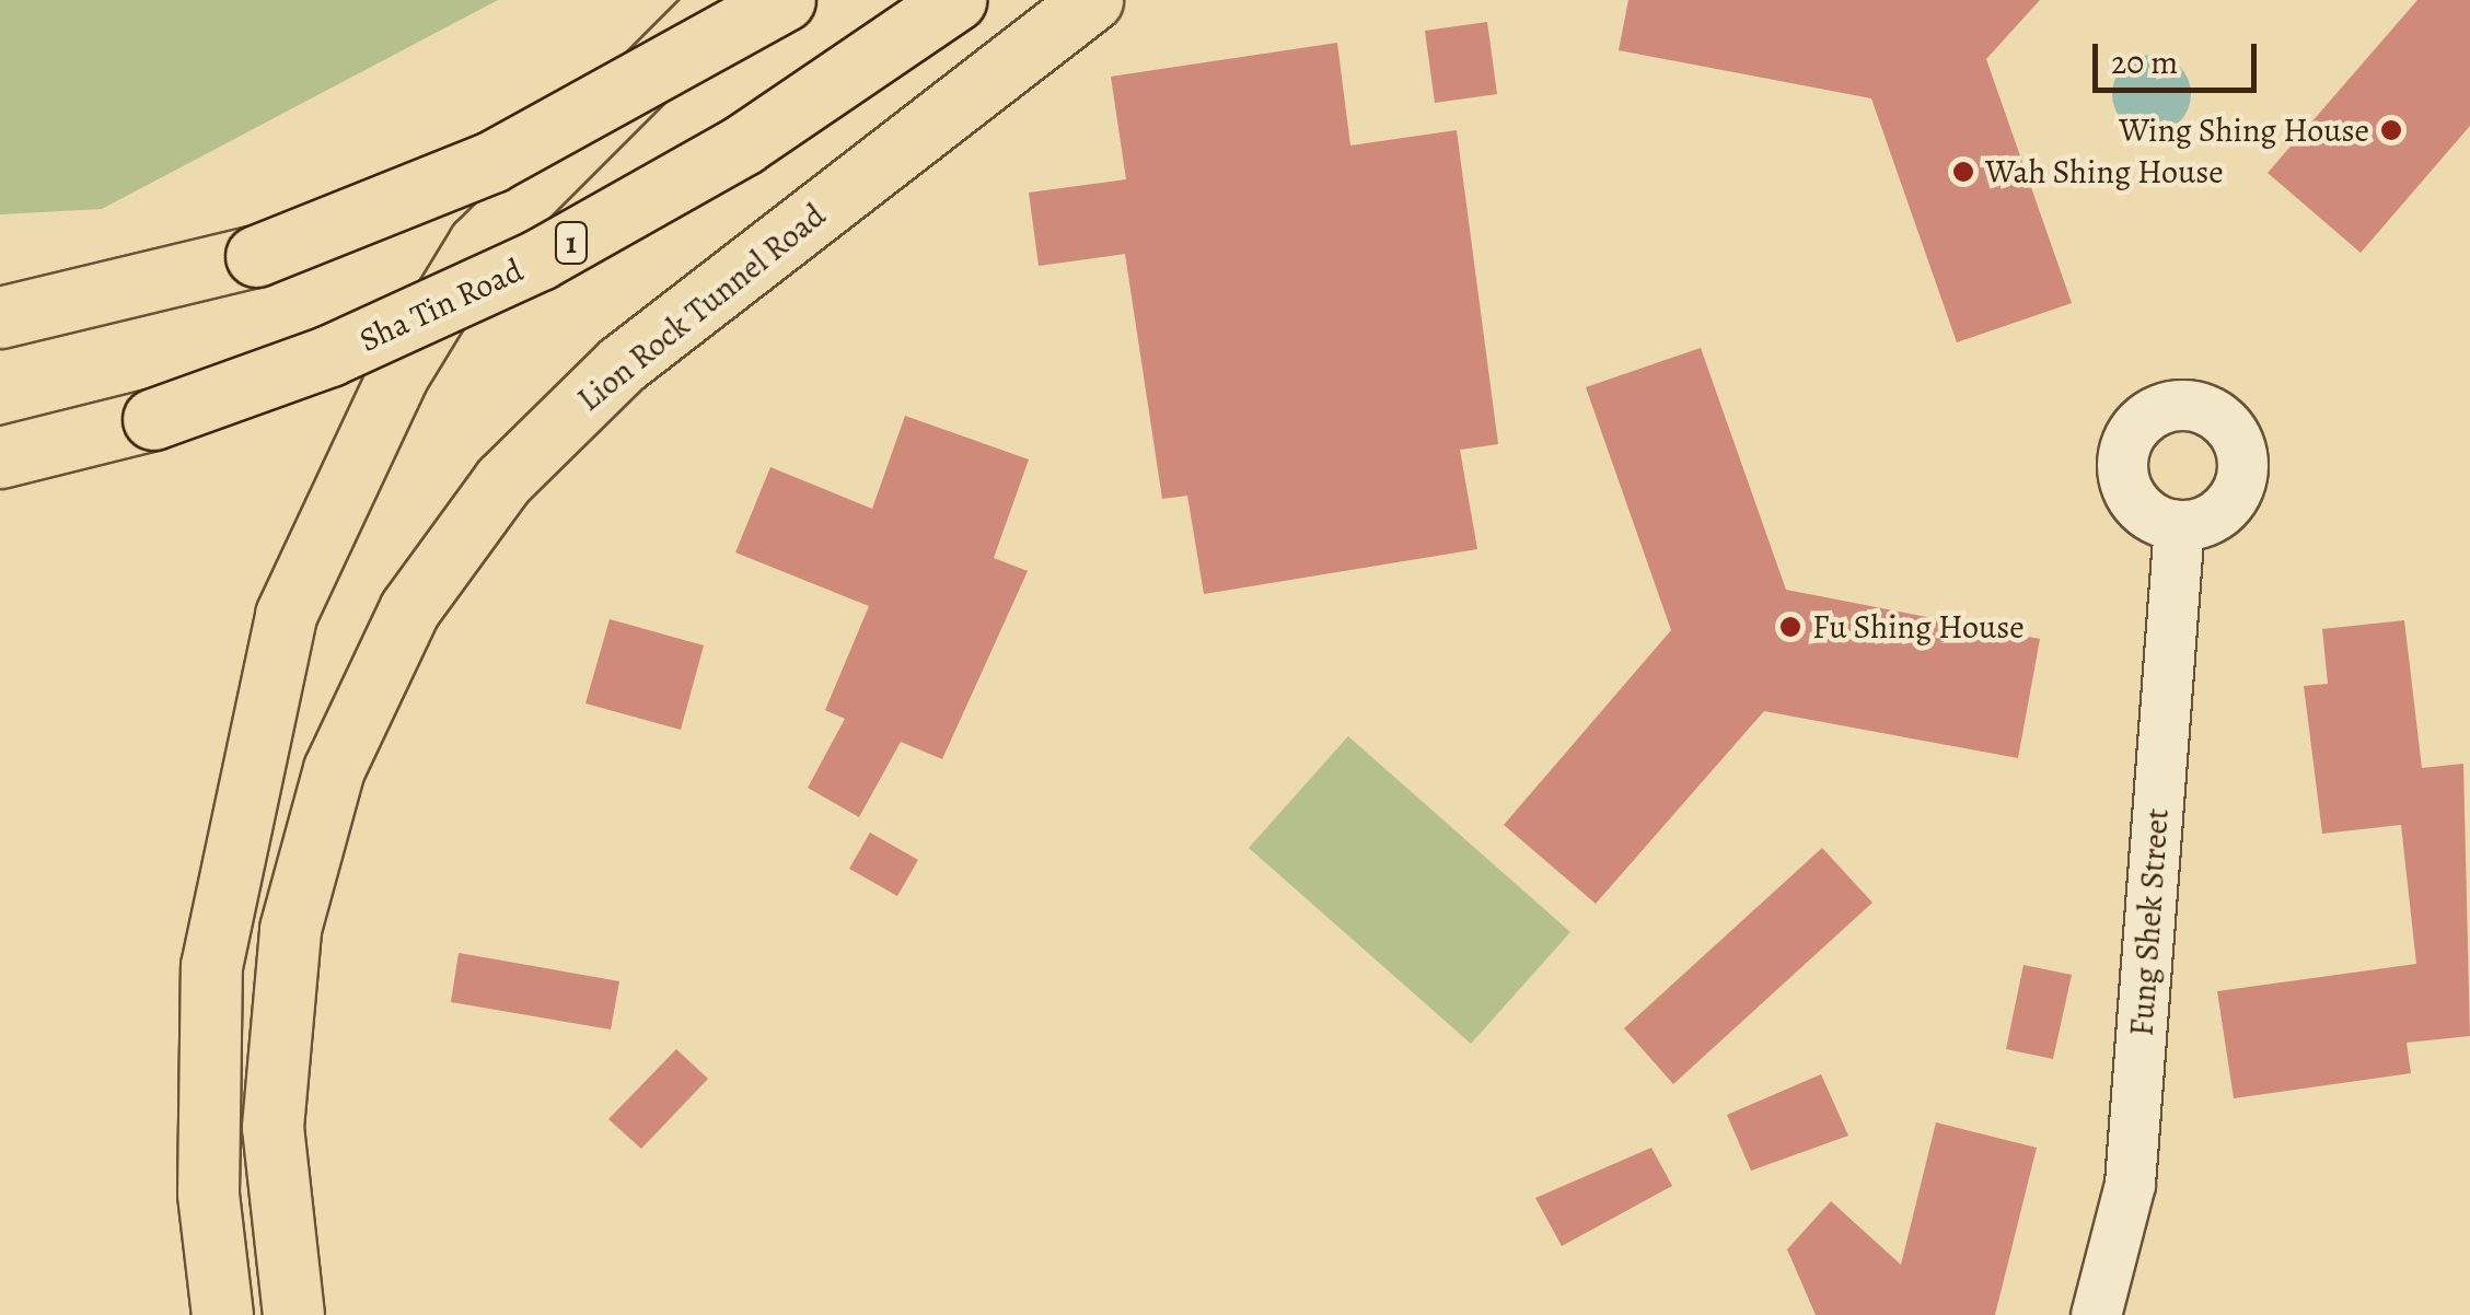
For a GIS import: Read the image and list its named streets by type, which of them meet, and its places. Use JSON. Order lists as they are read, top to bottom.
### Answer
{
  "streets": {
    "main road": ["1", "Sha Tin Road", "Lion Rock Tunnel Road"],
    "street": ["Fung Shek Street"]
  },
  "places": ["Wing Shing House", "Wah Shing House", "Fu Shing House"],
  "scale_bar": "20 m"
}
